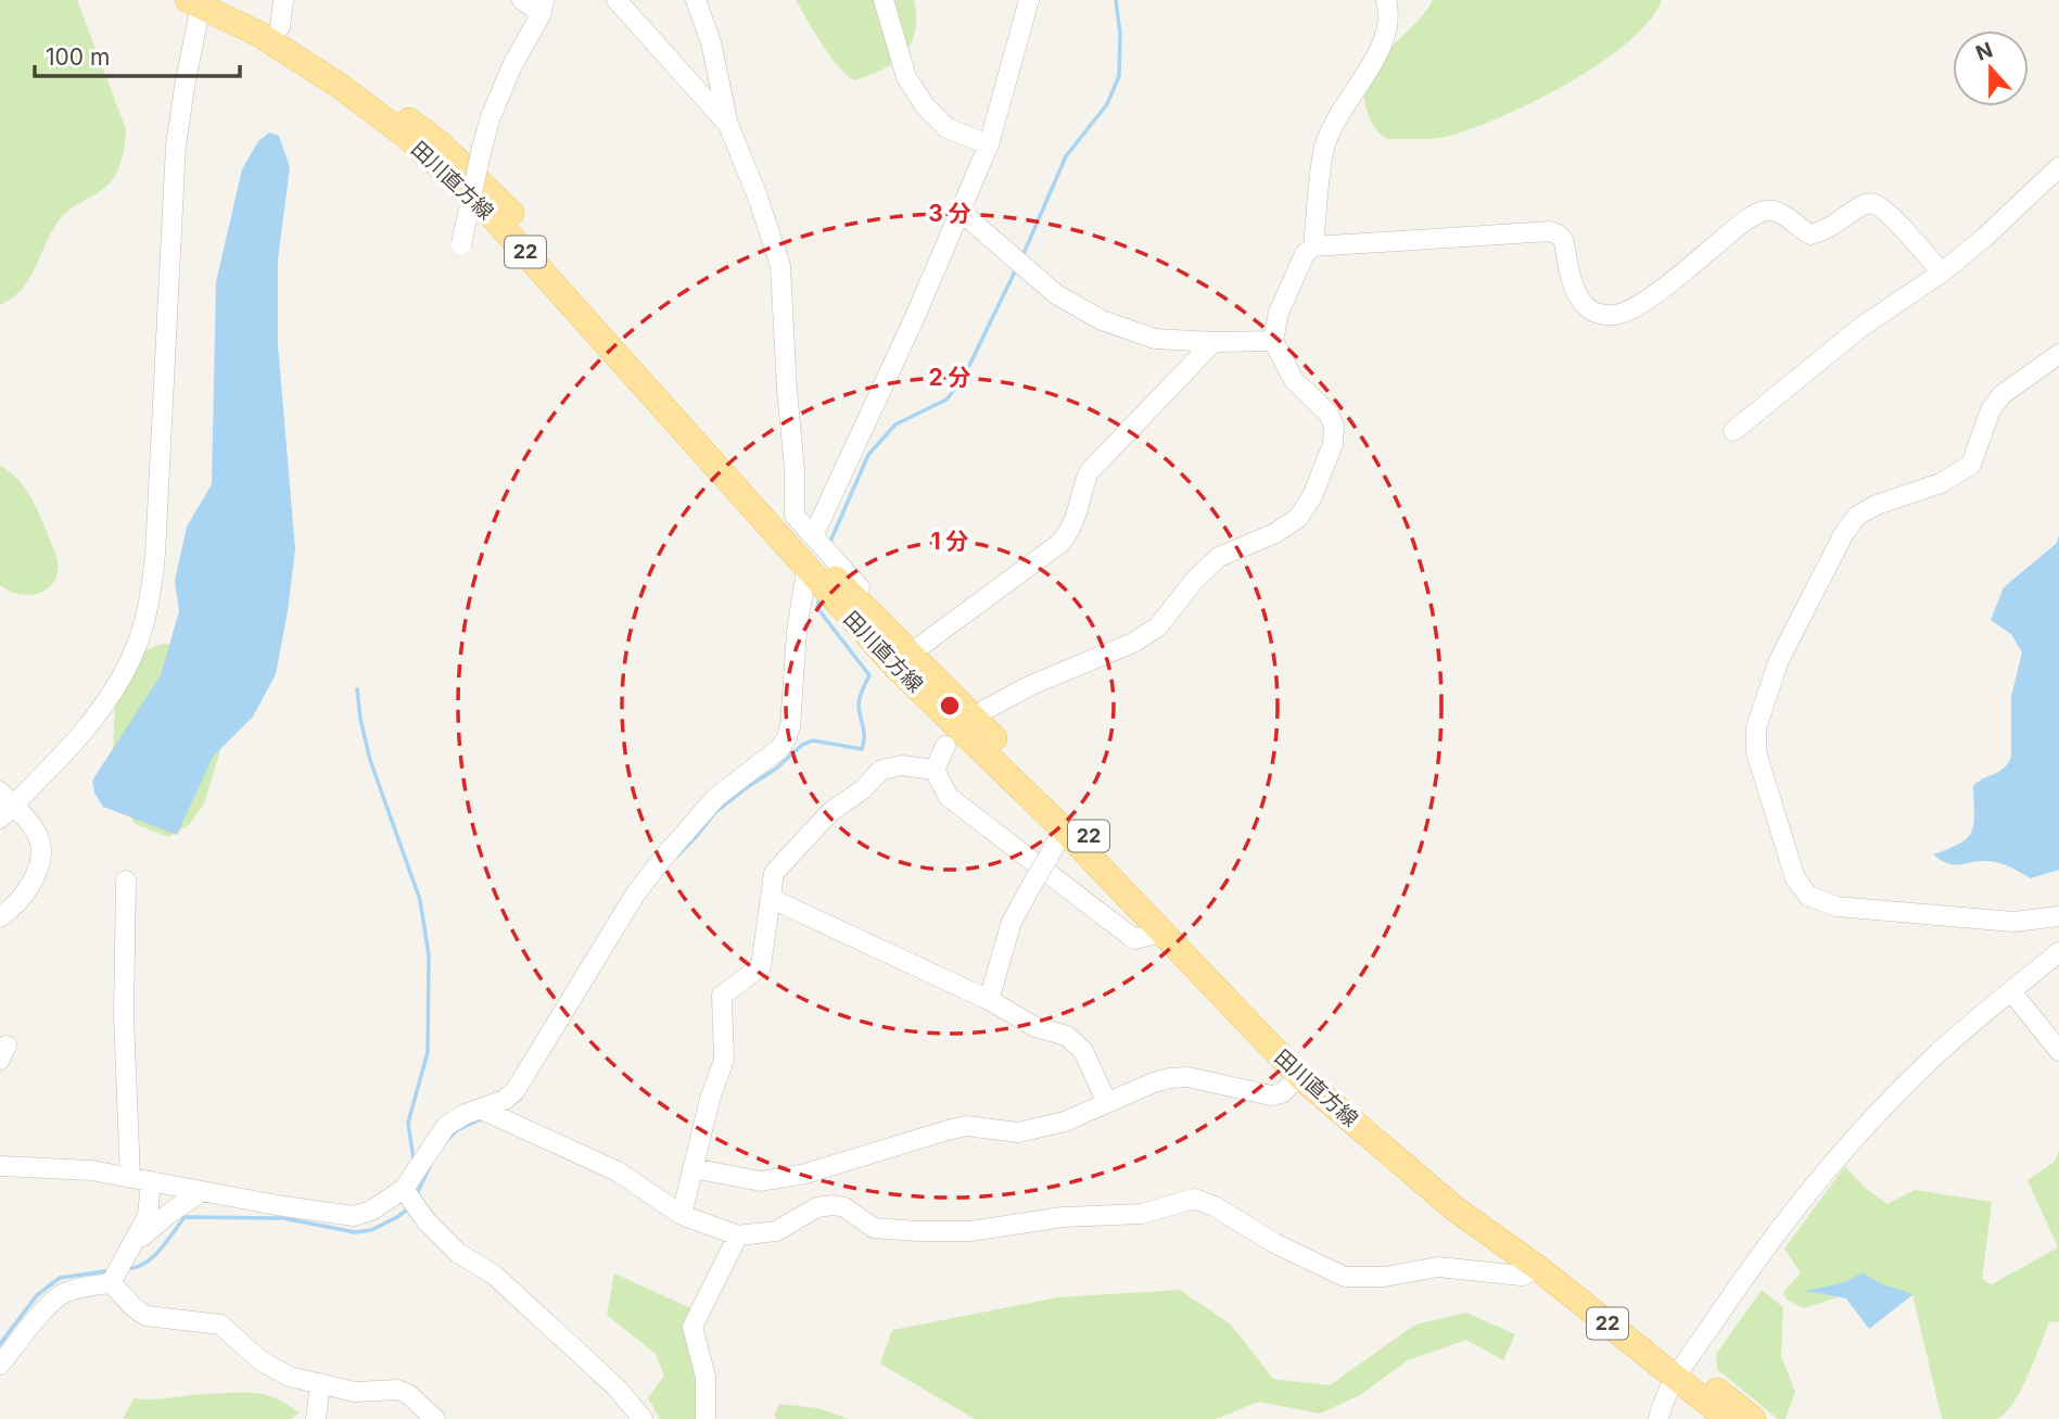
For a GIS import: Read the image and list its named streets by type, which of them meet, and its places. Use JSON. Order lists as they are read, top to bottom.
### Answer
{
  "streets": {
    "main road": ["田川直方線", "22"]
  },
  "scale_bar": "100 m",
  "north": "top",
  "rings": ["3 分", "2 分", "1 分"]
}
